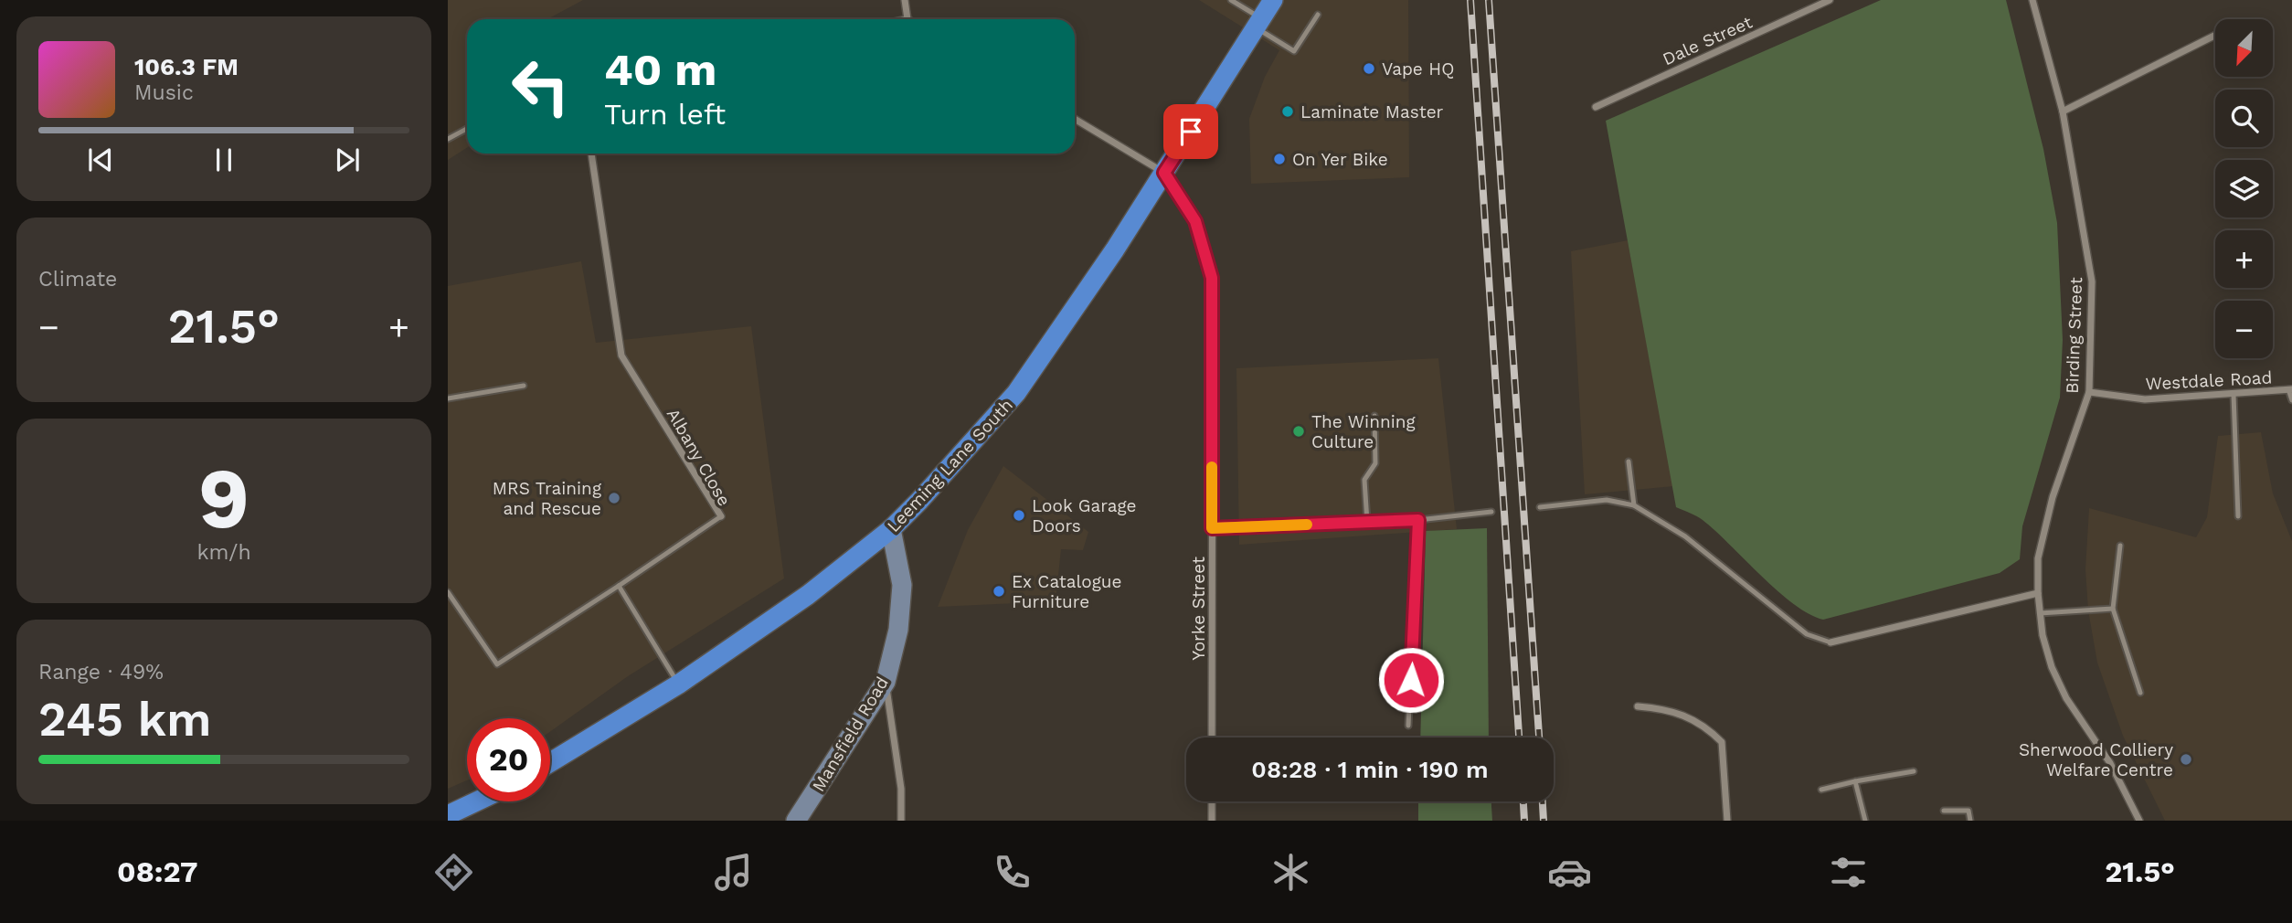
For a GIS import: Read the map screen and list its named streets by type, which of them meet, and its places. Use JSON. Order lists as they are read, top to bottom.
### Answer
{
  "streets": {
    "highway": ["Leeming Lane South"],
    "main road": ["Mansfield Road"],
    "street": [
      "Dale Street",
      "Birding Street",
      "Westdale Road",
      "Albany Close",
      "Yorke Street"
    ]
  },
  "crossings": [
    ["Birding Street", "Westdale Road"],
    ["Leeming Lane South", "Yorke Street"],
    ["Leeming Lane South", "Mansfield Road"]
  ],
  "places": [
    "Vape HQ",
    "Laminate Master",
    "On Yer Bike",
    "The Winning Culture",
    "MRS Training and Rescue",
    "Look Garage Doors",
    "Ex Catalogue Furniture",
    "Sherwood Colliery Welfare Centre"
  ],
  "north": "bottom left",
  "page": {
    "map_buttons": ["+", "−"],
    "turn": ["40 m", "Turn left"],
    "song": ["106.3 FM", "Music"],
    "tile": [
      "Climate",
      ["9", "km/h"],
      ["Range · 49%", "245 km"]
    ],
    "heat": ["−", "21.5°", "+"],
    "limit": "20",
    "trip": "08:28 · 1 min · 190 m",
    "tabs": ["08:27", "21.5°"]
  }
}
